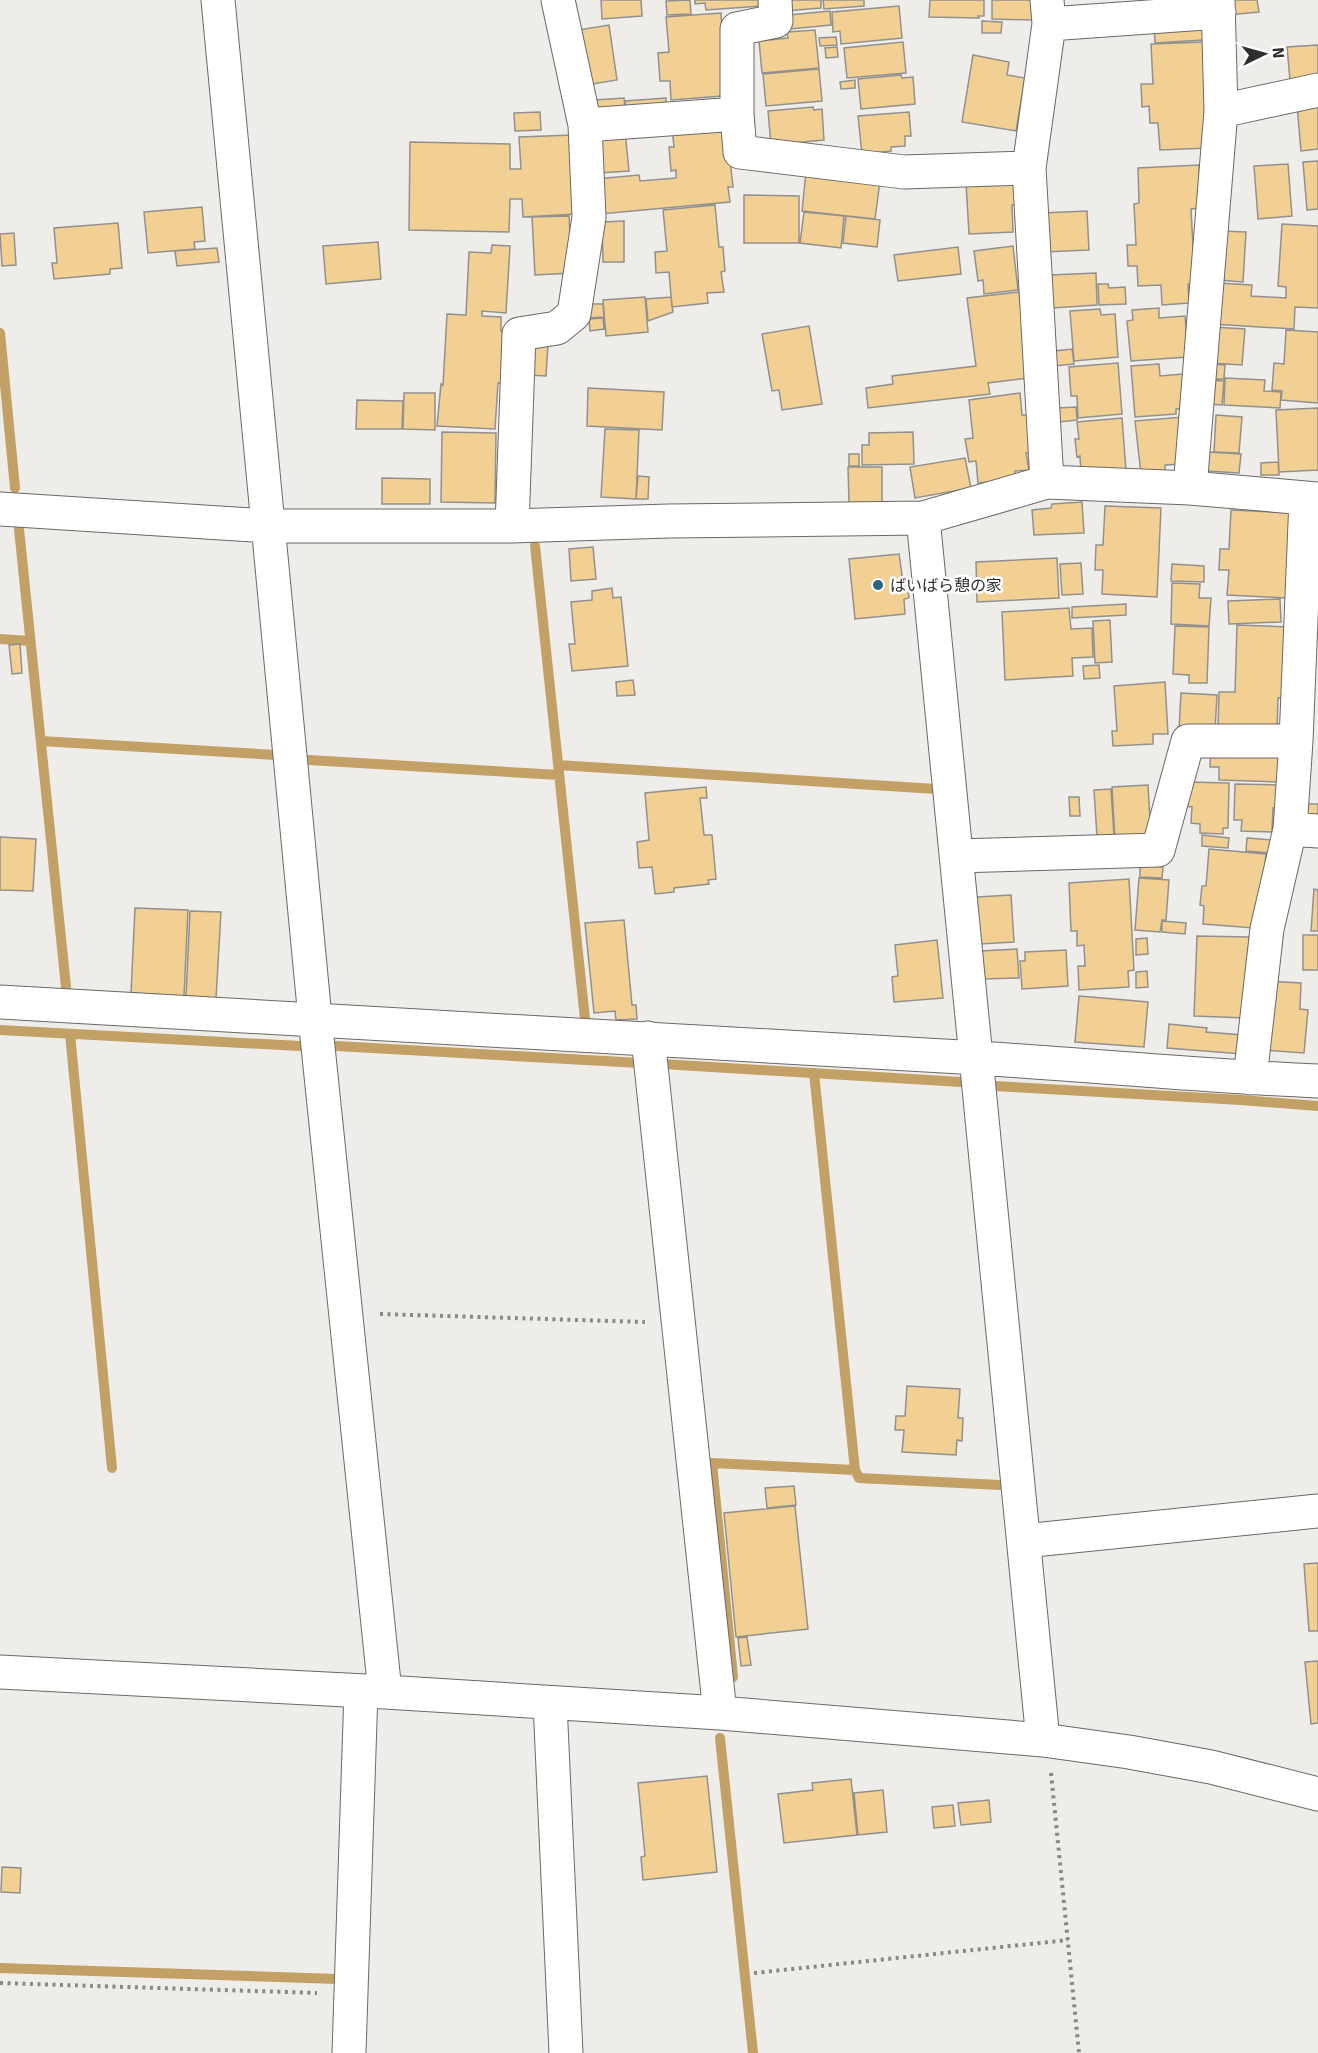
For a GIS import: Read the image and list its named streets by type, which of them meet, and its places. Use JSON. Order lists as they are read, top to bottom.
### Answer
{
  "places": ["ばいばら憩の家"],
  "north": "right"
}
